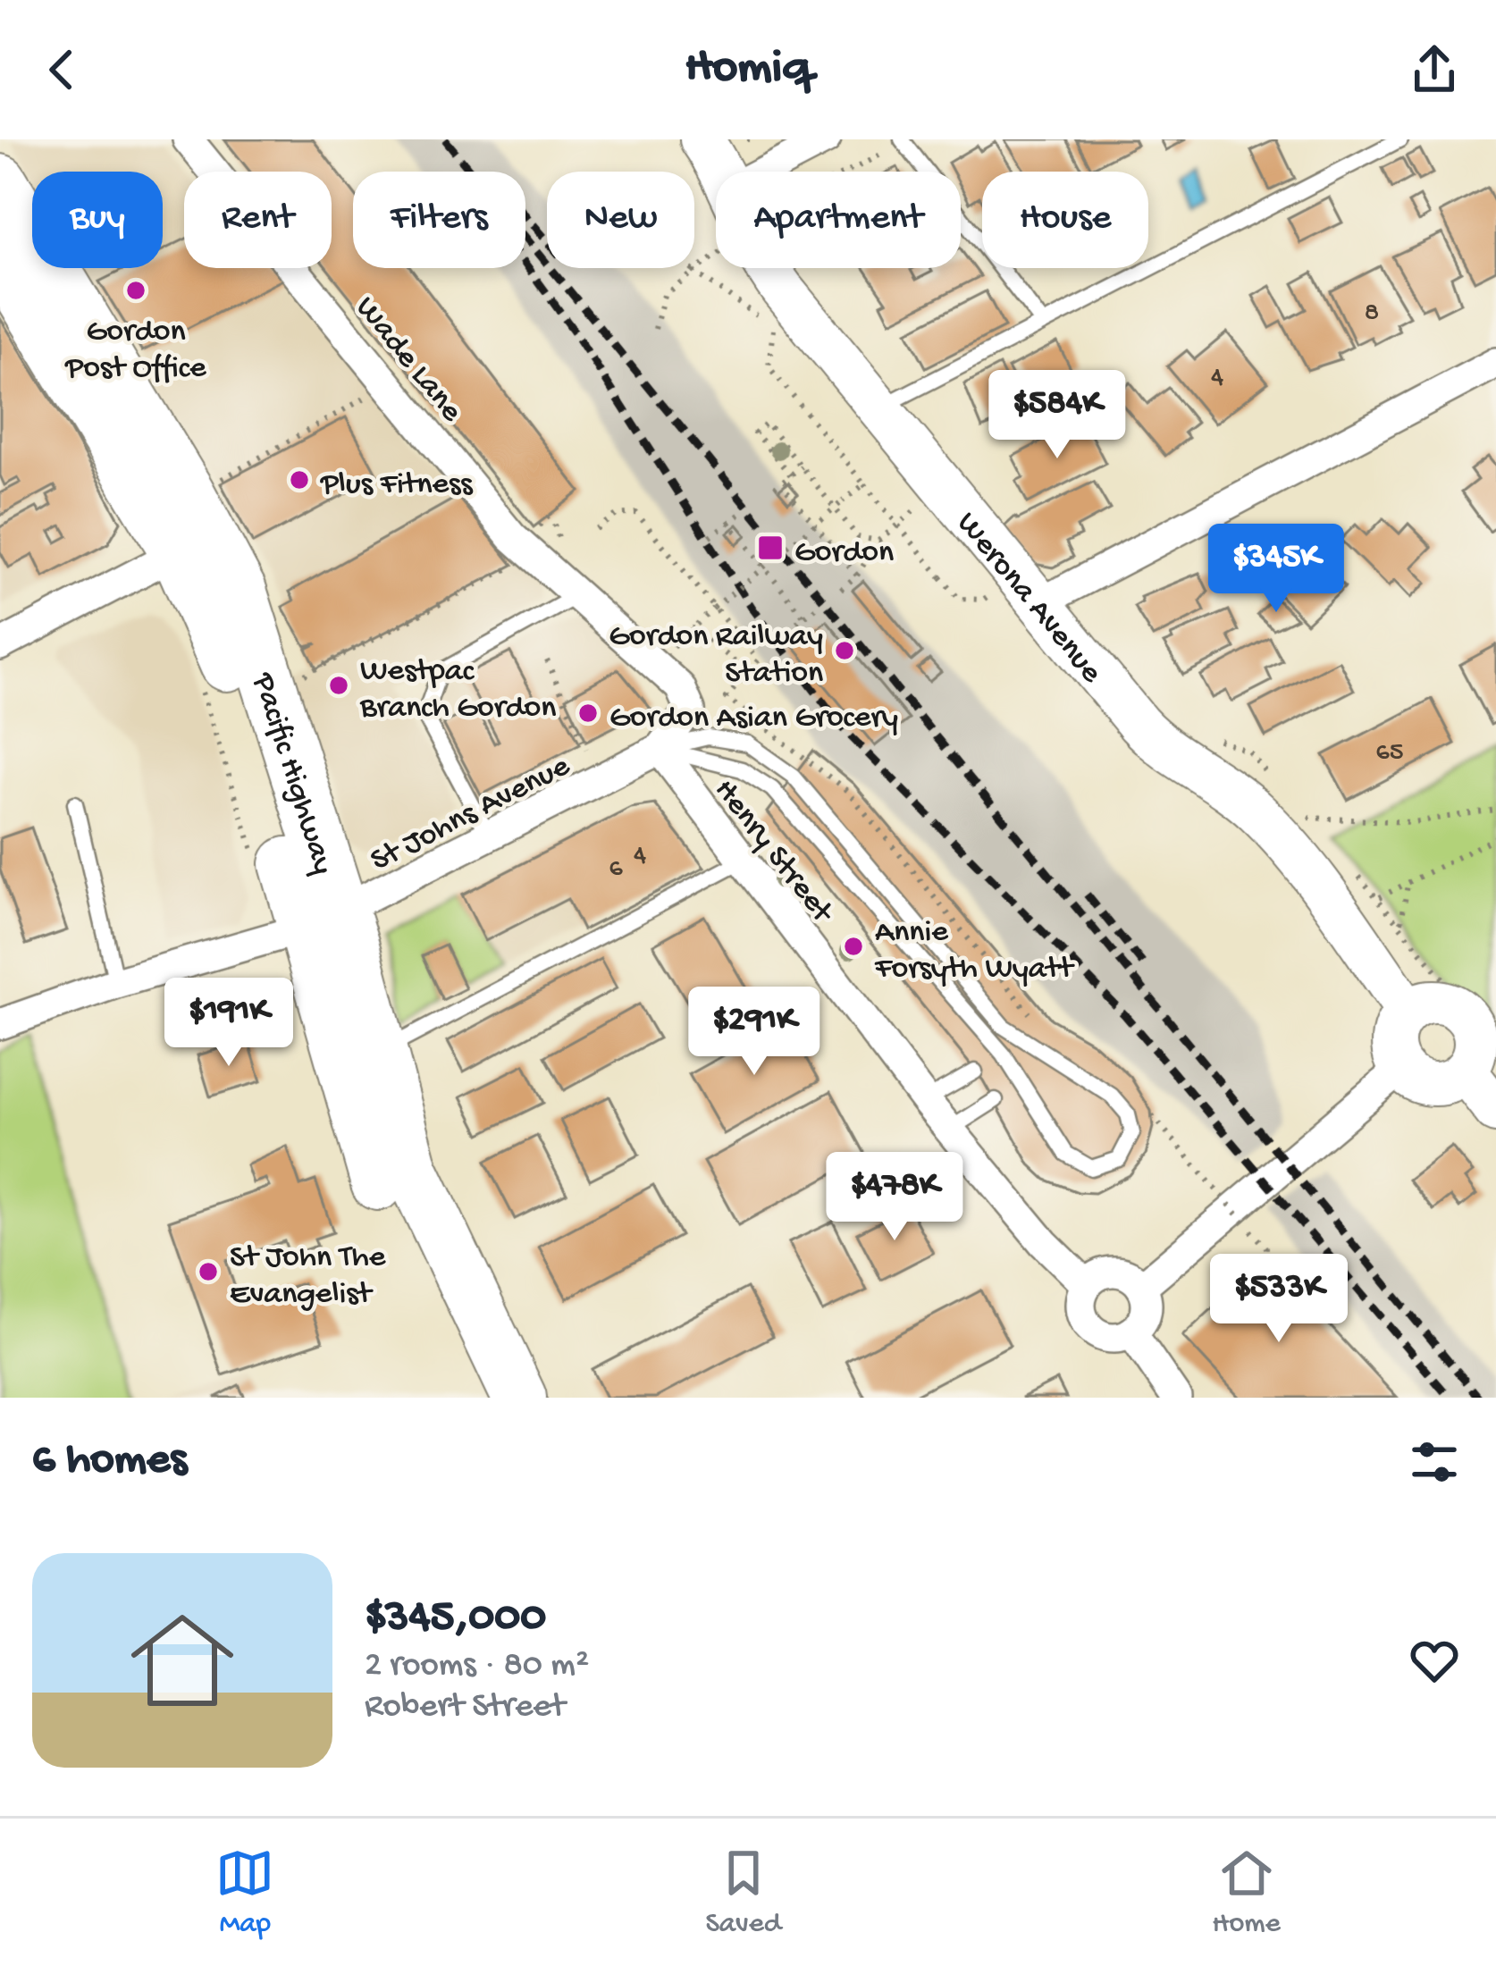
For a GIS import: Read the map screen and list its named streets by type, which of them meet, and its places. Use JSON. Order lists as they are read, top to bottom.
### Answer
{
  "streets": {
    "highway": ["Pacific Highway"],
    "street": [
      "Wade Lane",
      "Werona Avenue",
      "St Johns Avenue",
      "Henry Street"
    ]
  },
  "crossings": [
    ["Wade Lane", "St Johns Avenue"],
    ["Wade Lane", "Henry Street"],
    ["Pacific Highway", "St Johns Avenue"],
    ["St Johns Avenue", "Henry Street"]
  ],
  "places": {
    "other": [
      "Gordon Post Office",
      "Plus Fitness",
      "Gordon Railway Station",
      "Westpac Branch Gordon",
      "Gordon Asian Grocery",
      "Annie Forsyth Wyatt",
      "St John The Evangelist"
    ],
    "transit": ["Gordon"]
  },
  "house_numbers": [
    "8",
    "4",
    "65",
    "4",
    "6"
  ],
  "page": {
    "header": "Homiq",
    "chip": [
      "Buy",
      "Rent",
      "Filters",
      "New",
      "Apartment",
      "House"
    ],
    "price": [
      "$584K",
      "$345K",
      "$191K",
      "$291K",
      "$478K",
      "$533K"
    ],
    "heading": "6 homes",
    "list": [
      {
        "name": "$345,000",
        "note": "2 rooms · 80 m² · Robert Street"
      }
    ],
    "tabs": ["Map", "Saved", "Home"]
  }
}
